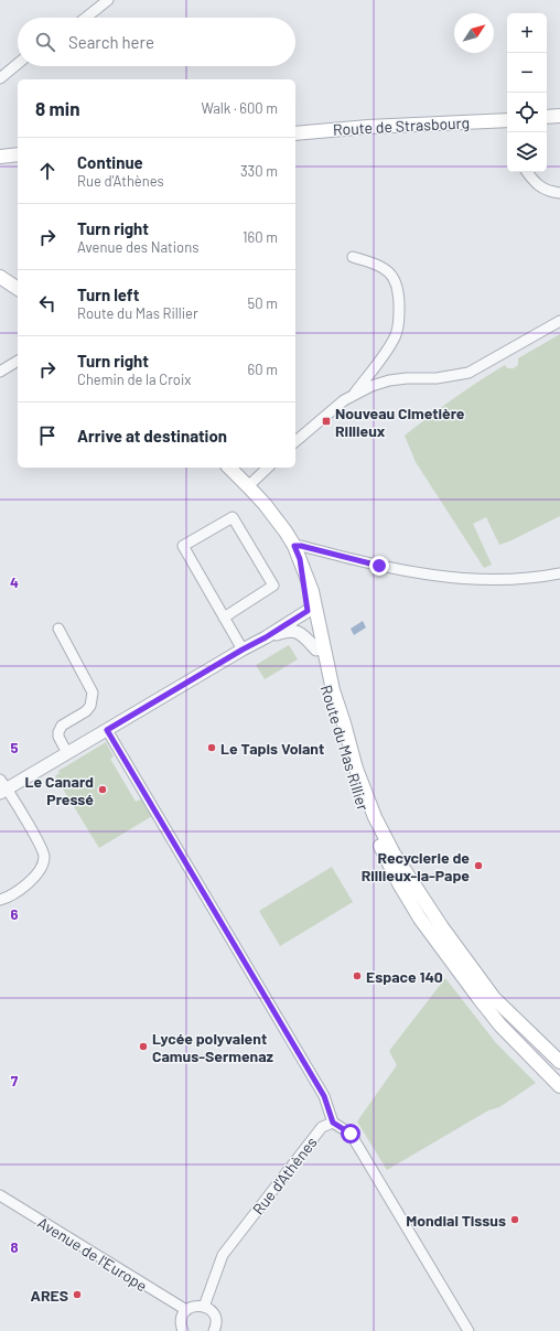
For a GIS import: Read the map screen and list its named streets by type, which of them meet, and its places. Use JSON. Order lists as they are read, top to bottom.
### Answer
{
  "streets": {
    "main road": ["Route de Strasbourg", "Route du Mas Rillier"],
    "street": ["Rue d'Athènes", "Avenue de l'Europe"]
  },
  "places": {
    "transit": ["Nouveau Cimetière Rillieux"],
    "other": [
      "Le Tapis Volant",
      "Le Canard Pressé",
      "Recyclerie de Rillieux-la-Pape",
      "Espace 140",
      "Lycée polyvalent Camus-Sermenaz",
      "Mondial Tissus",
      "ARES"
    ]
  },
  "north": "top right",
  "page": {
    "map_buttons": ["+", "−"],
    "search": "Search here",
    "heading": ["8 min", "Walk · 600 m"],
    "list": [
      ["Continue", "Rue d'Athènes", "330 m"],
      ["Turn right", "Avenue des Nations", "160 m"],
      ["Turn left", "Route du Mas Rillier", "50 m"],
      ["Turn right", "Chemin de la Croix", "60 m"],
      "Arrive at destination"
    ]
  },
  "grid": {
    "rows": [
      "4",
      "5",
      "6",
      "7",
      "8"
    ]
  }
}
